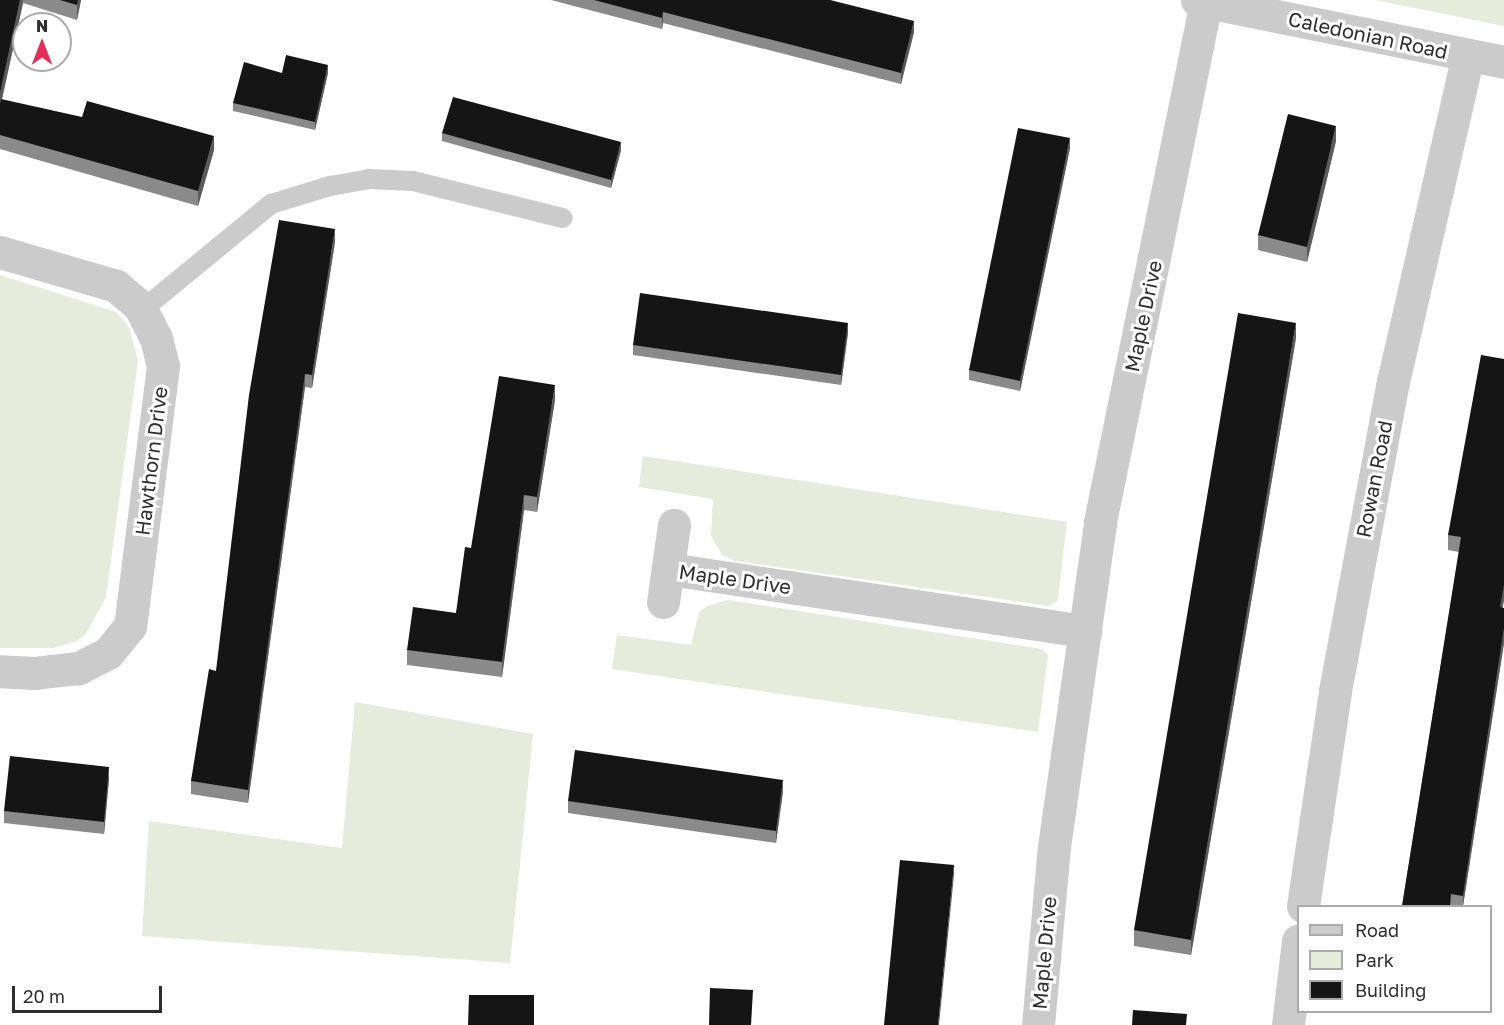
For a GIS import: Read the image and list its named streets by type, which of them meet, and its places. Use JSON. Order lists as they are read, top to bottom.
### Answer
{
  "streets": {
    "street": [
      "Caledonian Road",
      "Maple Drive",
      "Hawthorn Drive",
      "Rowan Road"
    ]
  },
  "crossings": [
    ["Caledonian Road", "Maple Drive"],
    ["Caledonian Road", "Rowan Road"]
  ],
  "legend": ["Road", "Park", "Building"],
  "scale_bar": "20 m",
  "north": "top"
}
